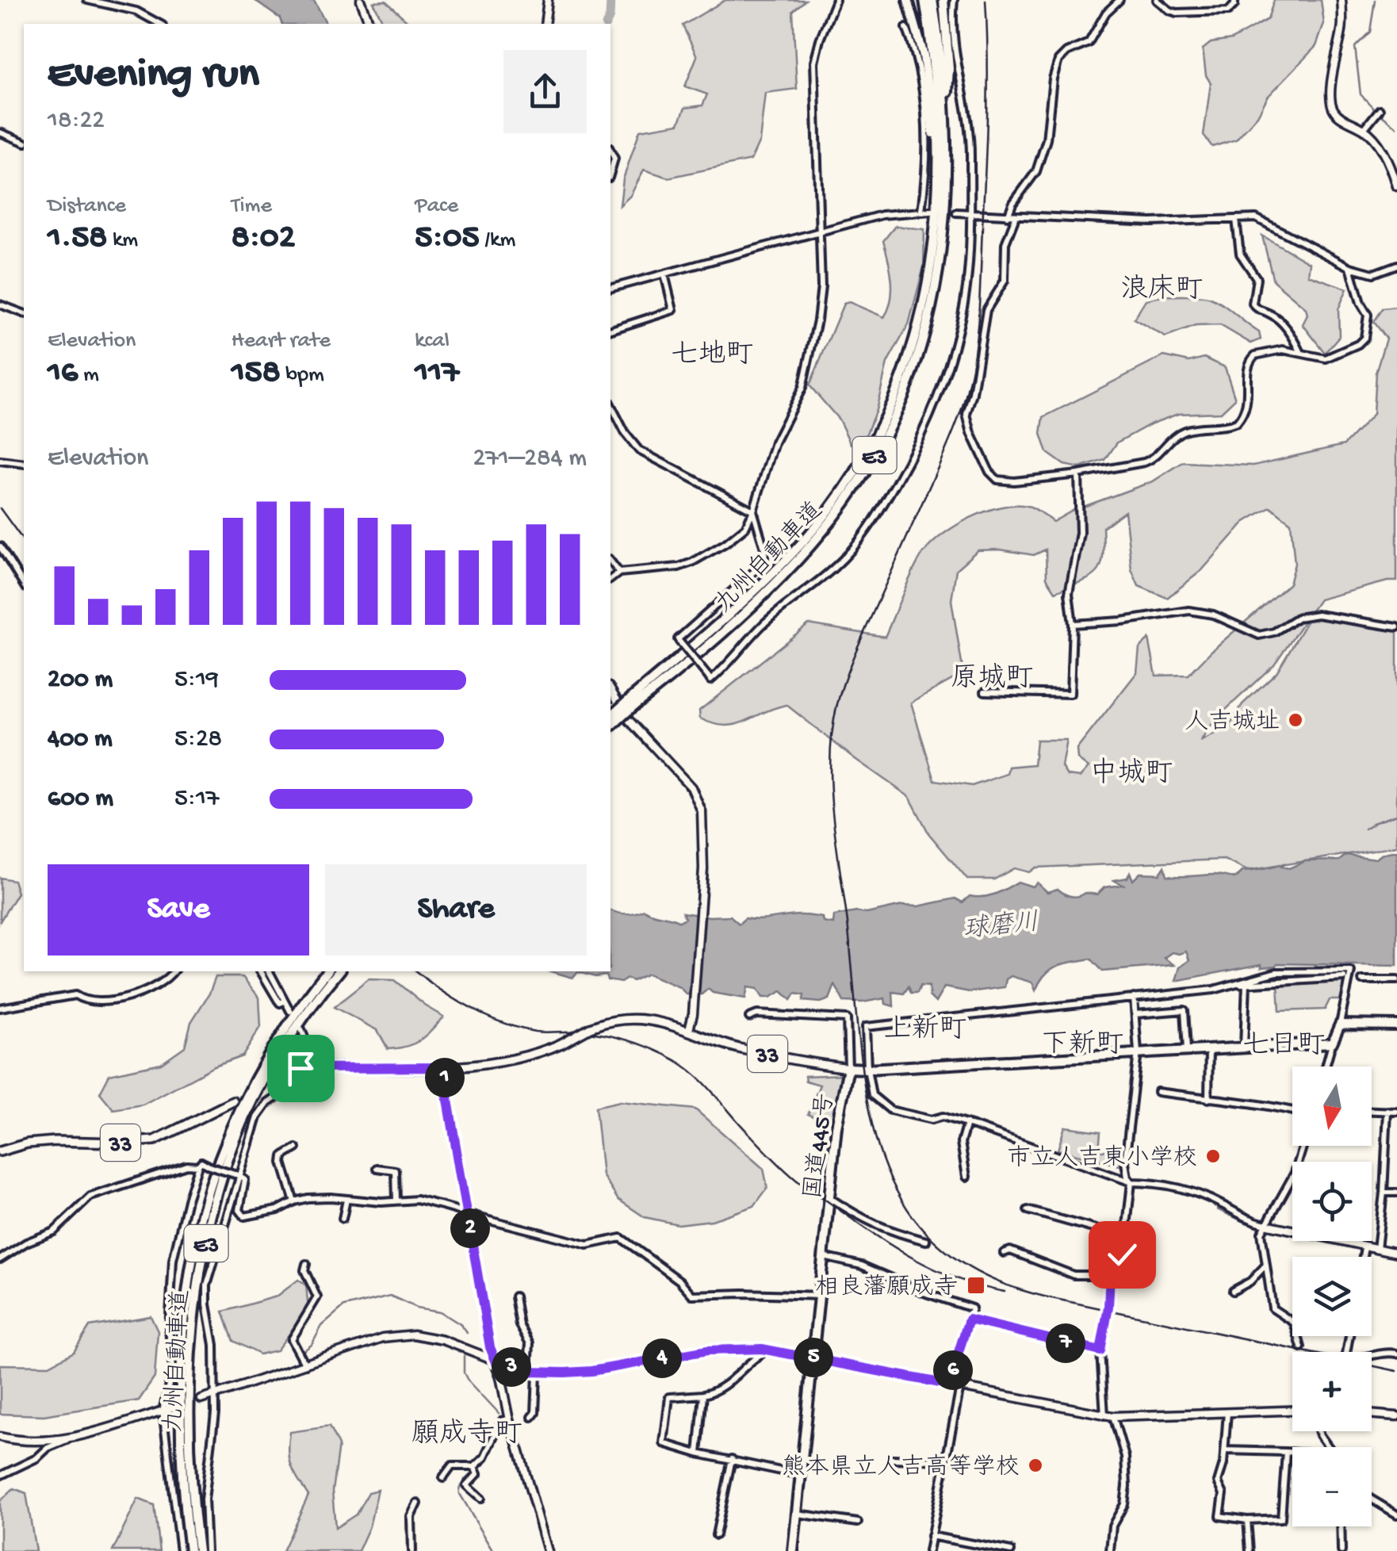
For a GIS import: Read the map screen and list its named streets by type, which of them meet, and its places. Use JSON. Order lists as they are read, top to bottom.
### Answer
{
  "streets": {
    "highway": ["E3", "九州自動車道", "国道445号"],
    "main road": ["33"]
  },
  "crossings": [
    ["33", "国道445号"]
  ],
  "districts": [
    "浪床町",
    "七地町",
    "原城町",
    "中城町",
    "上新町",
    "下新町",
    "七日町",
    "願成寺町"
  ],
  "water": ["球磨川"],
  "places": {
    "other": ["人吉城址", "市立人吉東小学校", "熊本県立人吉高等学校"],
    "transit": ["相良藩願成寺"]
  },
  "north": "bottom",
  "page": {
    "heading": ["Evening run", "18:22"],
    "stats": [
      ["Distance", "1.58 km"],
      ["Time", "8:02"],
      ["Pace", "5:05 /km"],
      ["Elevation", "16 m"],
      ["Heart rate", "158 bpm"],
      ["kcal", "117"]
    ],
    "chart": ["Elevation", "271–284 m"],
    "list": [
      {
        "name": "200 m",
        "note": "5:19"
      },
      {
        "name": "400 m",
        "note": "5:28"
      },
      {
        "name": "600 m",
        "note": "5:17"
      }
    ],
    "buttons": ["Save", "Share"],
    "pins": [
      "1",
      "2",
      "7",
      "5",
      "4",
      "3",
      "6"
    ],
    "map_buttons": ["+", "−"]
  }
}
